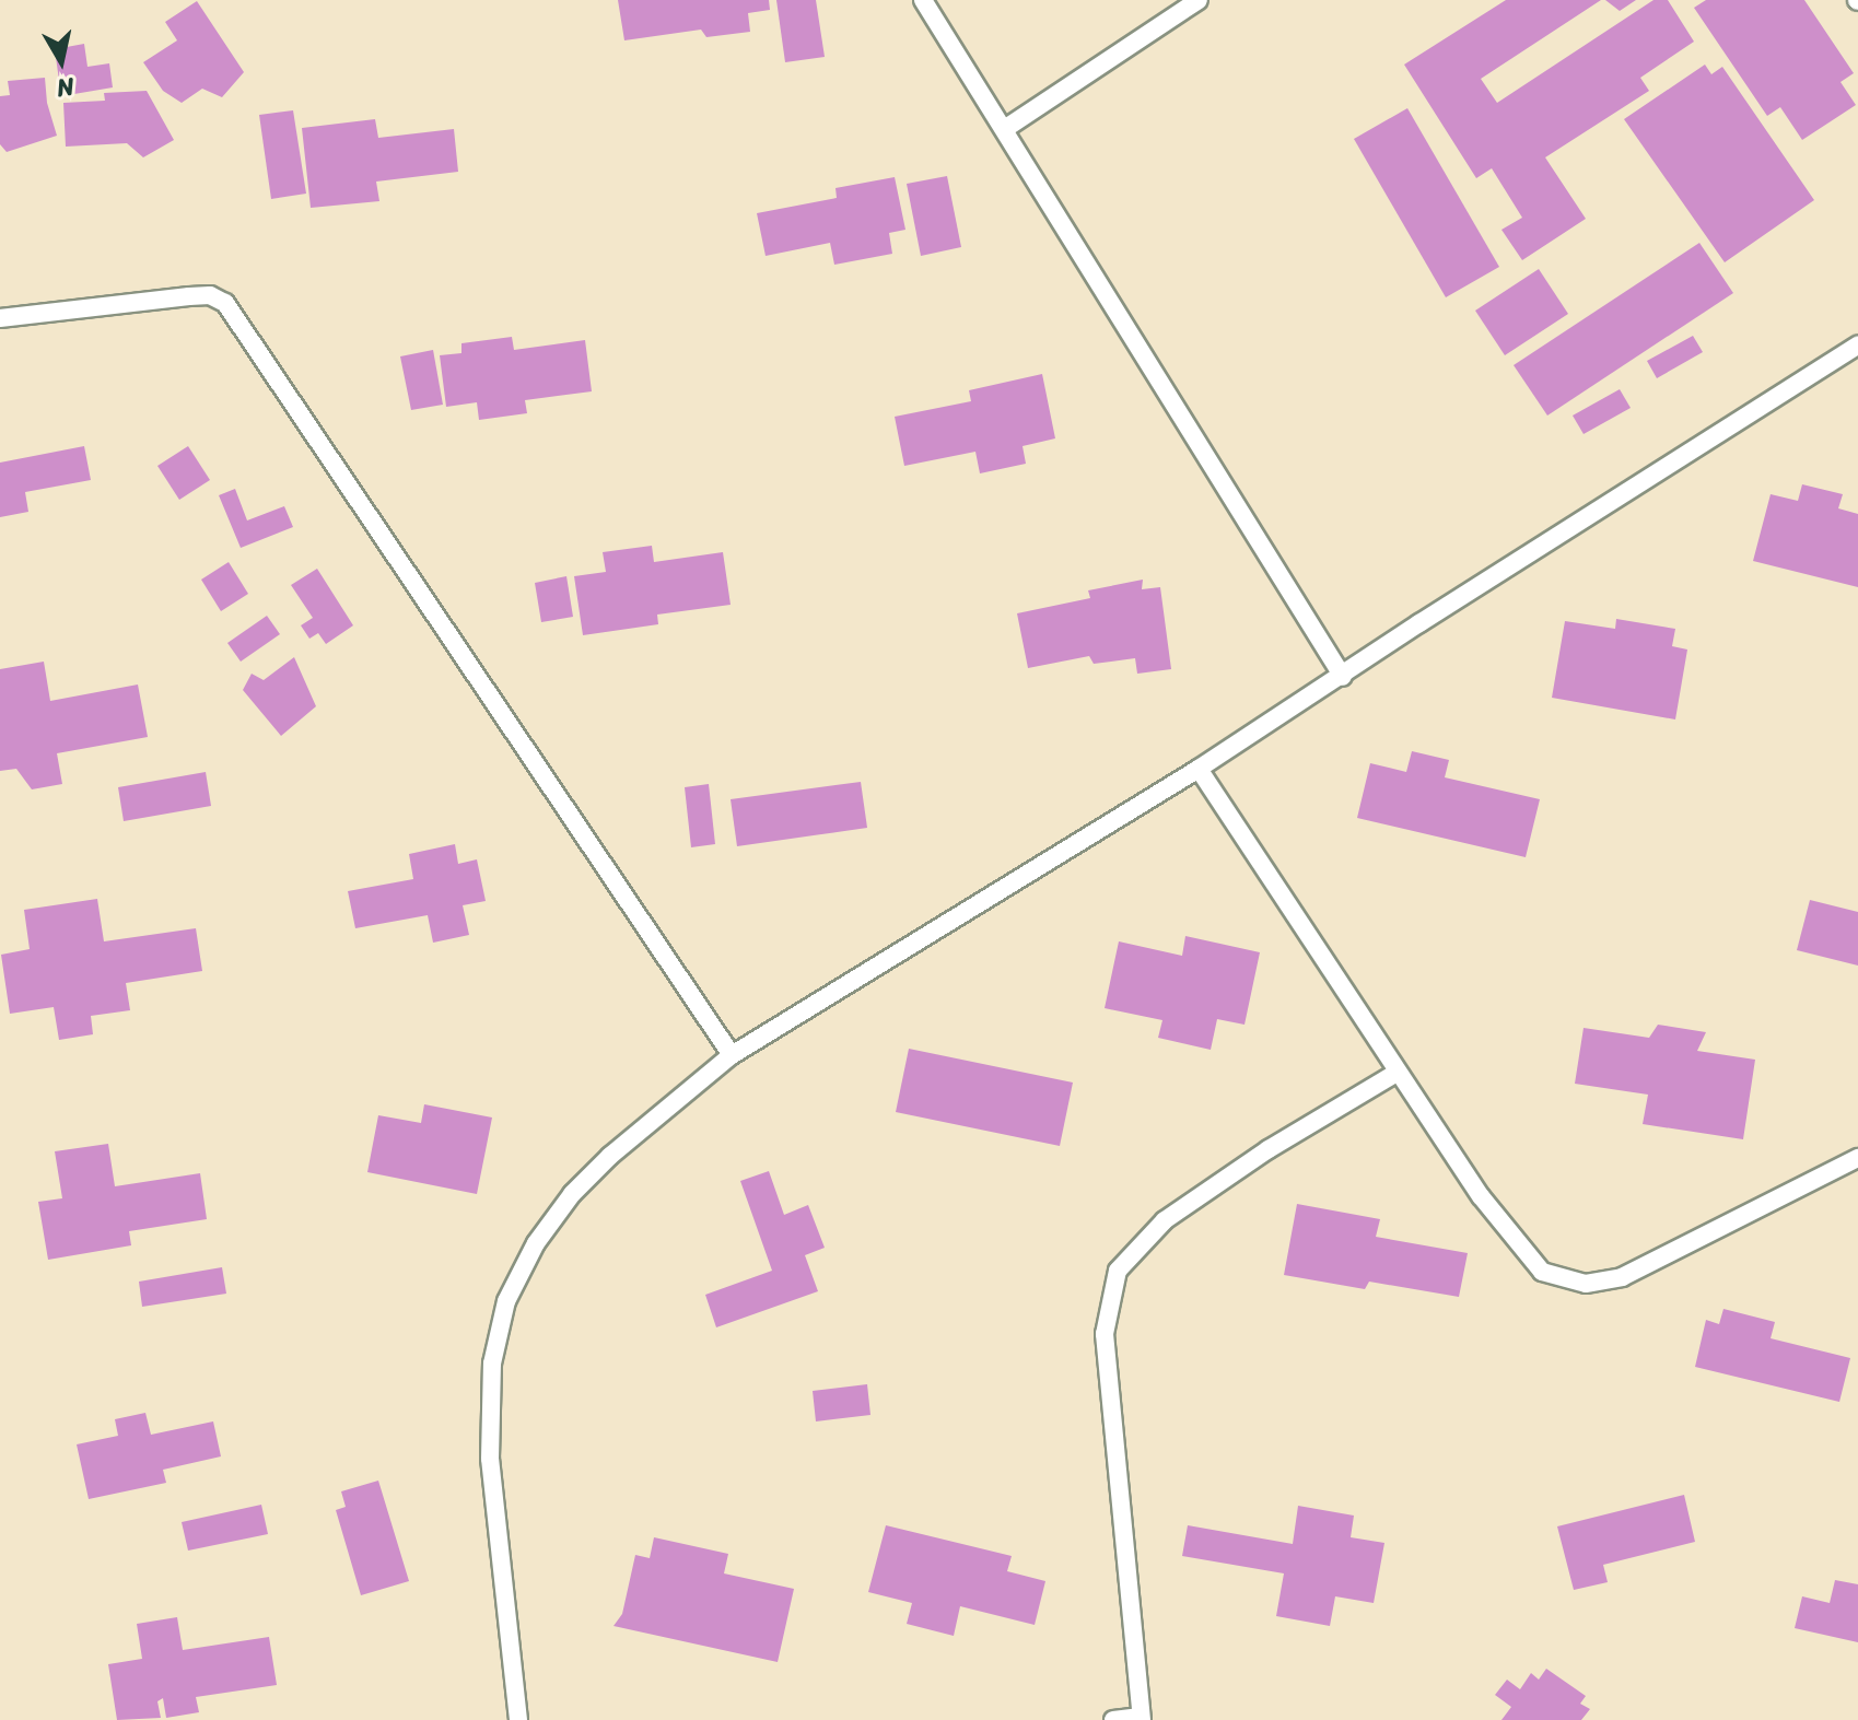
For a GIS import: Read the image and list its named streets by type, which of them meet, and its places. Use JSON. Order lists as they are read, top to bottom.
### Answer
{
  "north": "bottom"
}
